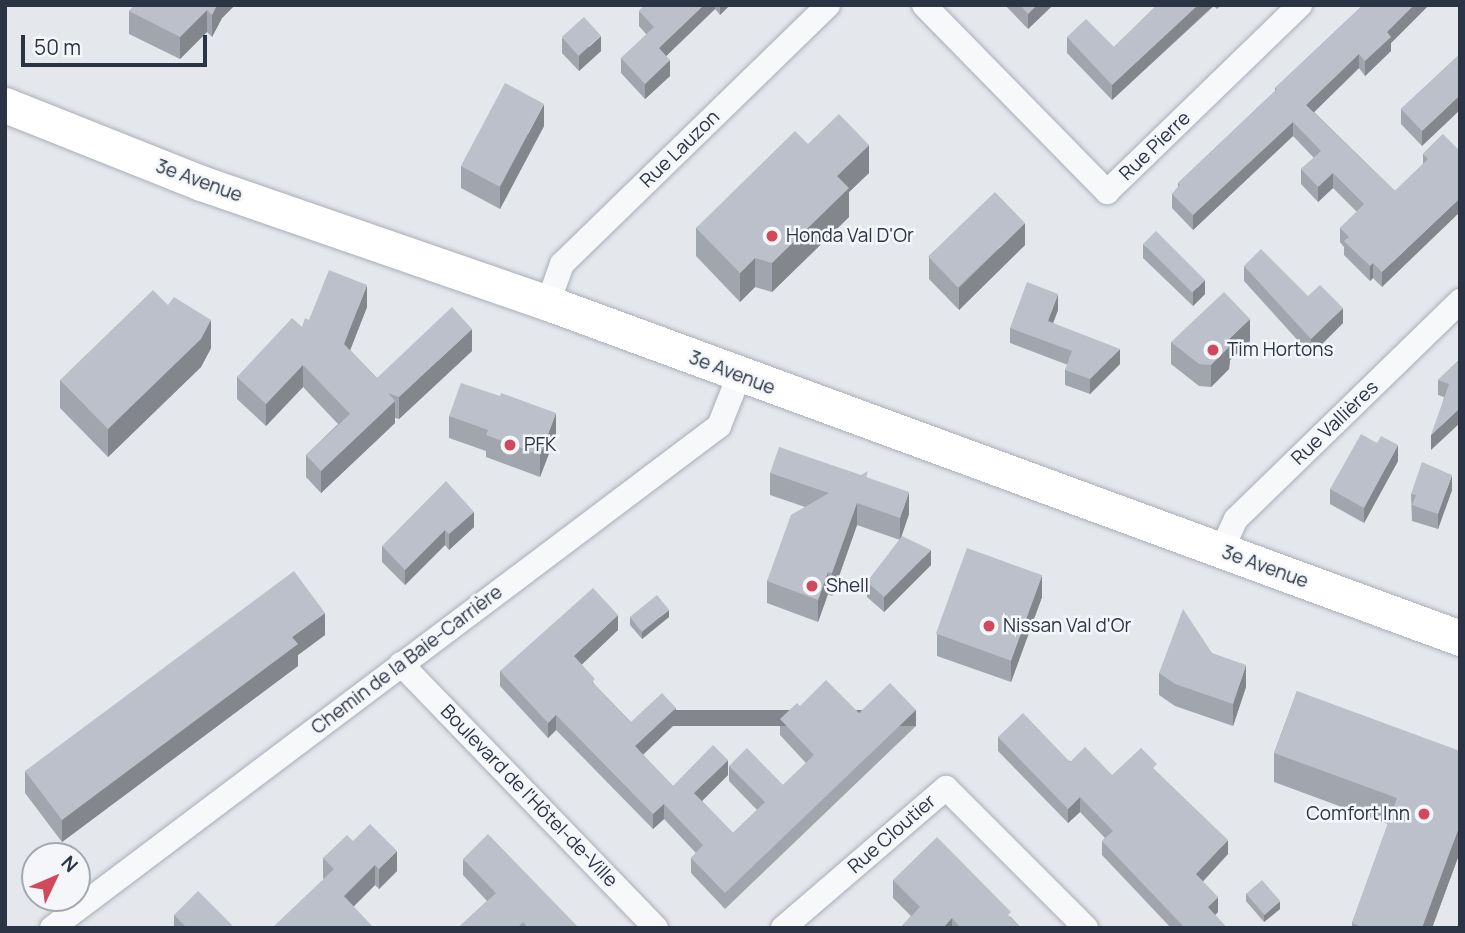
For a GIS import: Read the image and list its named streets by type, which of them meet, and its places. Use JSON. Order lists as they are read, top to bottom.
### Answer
{
  "streets": {
    "main road": ["3e Avenue"],
    "street": [
      "Rue Pierre",
      "Rue Lauzon",
      "Rue Vallières",
      "Chemin de la Baie-Carrière",
      "Boulevard de l'Hôtel-de-Ville",
      "Rue Cloutier"
    ]
  },
  "crossings": [
    ["Rue Lauzon", "3e Avenue"],
    ["3e Avenue", "Rue Vallières"],
    ["3e Avenue", "Chemin de la Baie-Carrière"],
    ["Chemin de la Baie-Carrière", "Boulevard de l'Hôtel-de-Ville"]
  ],
  "places": [
    "Honda Val D'Or",
    "Tim Hortons",
    "PFK",
    "Shell",
    "Nissan Val d'Or",
    "Comfort Inn"
  ],
  "scale_bar": "50 m",
  "north": "top right"
}
